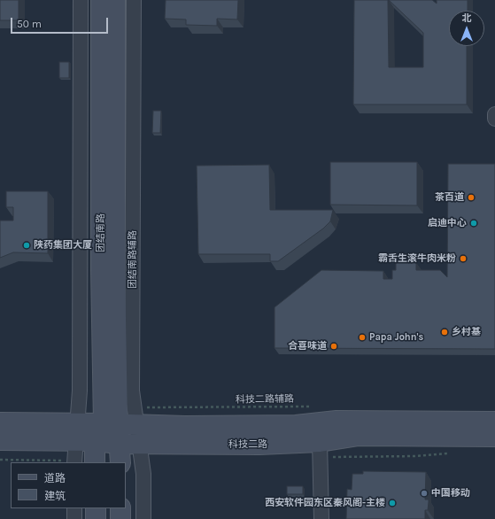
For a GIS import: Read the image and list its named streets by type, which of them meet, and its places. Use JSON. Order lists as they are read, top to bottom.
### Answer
{
  "streets": {
    "main road": ["团结南路", "科技二路"],
    "street": ["团结南路辅路"],
    "path": ["科技二路辅路"]
  },
  "crossings": [
    ["团结南路", "科技二路"],
    ["团结南路辅路", "科技二路辅路"],
    ["团结南路辅路", "科技二路"],
    ["科技二路辅路", "科技二路"]
  ],
  "places": [
    "茶百道",
    "启迪中心",
    "陕药集团大厦",
    "霸舌生滚牛肉米粉",
    "乡村基",
    "Papa John's",
    "合喜味道",
    "中国移动",
    "西安软件园东区秦风阁-主楼"
  ],
  "legend": ["道路", "建筑"],
  "scale_bar": "50 m",
  "north": "top"
}
